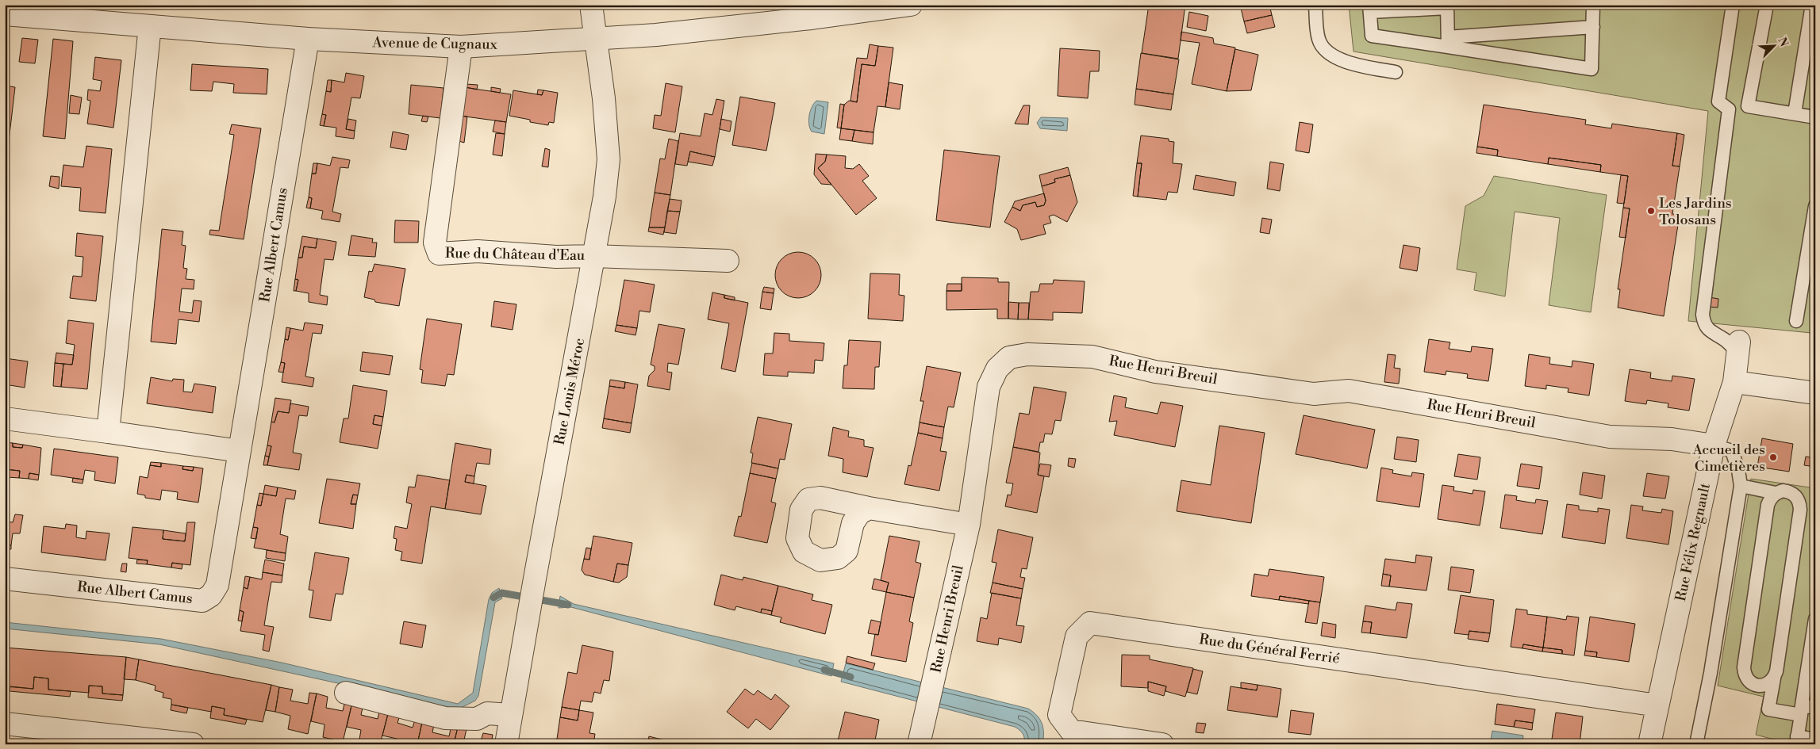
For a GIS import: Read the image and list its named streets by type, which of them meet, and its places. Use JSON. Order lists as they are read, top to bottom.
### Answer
{
  "streets": {
    "street": [
      "Avenue de Cugnaux",
      "Rue Albert Camus",
      "Rue du Château d'Eau",
      "Rue Henri Breuil",
      "Rue Louis Méroc",
      "Rue Félix Regnault",
      "Rue du Général Ferrié"
    ]
  },
  "crossings": [
    ["Avenue de Cugnaux", "Rue Albert Camus"],
    ["Avenue de Cugnaux", "Rue du Château d'Eau"],
    ["Avenue de Cugnaux", "Rue Louis Méroc"],
    ["Rue du Château d'Eau", "Rue Louis Méroc"],
    ["Rue Henri Breuil", "Rue Félix Regnault"],
    ["Rue Félix Regnault", "Rue du Général Ferrié"]
  ],
  "places": ["Les Jardins Tolosans", "Accueil des Cimetières"],
  "north": "top right"
}
